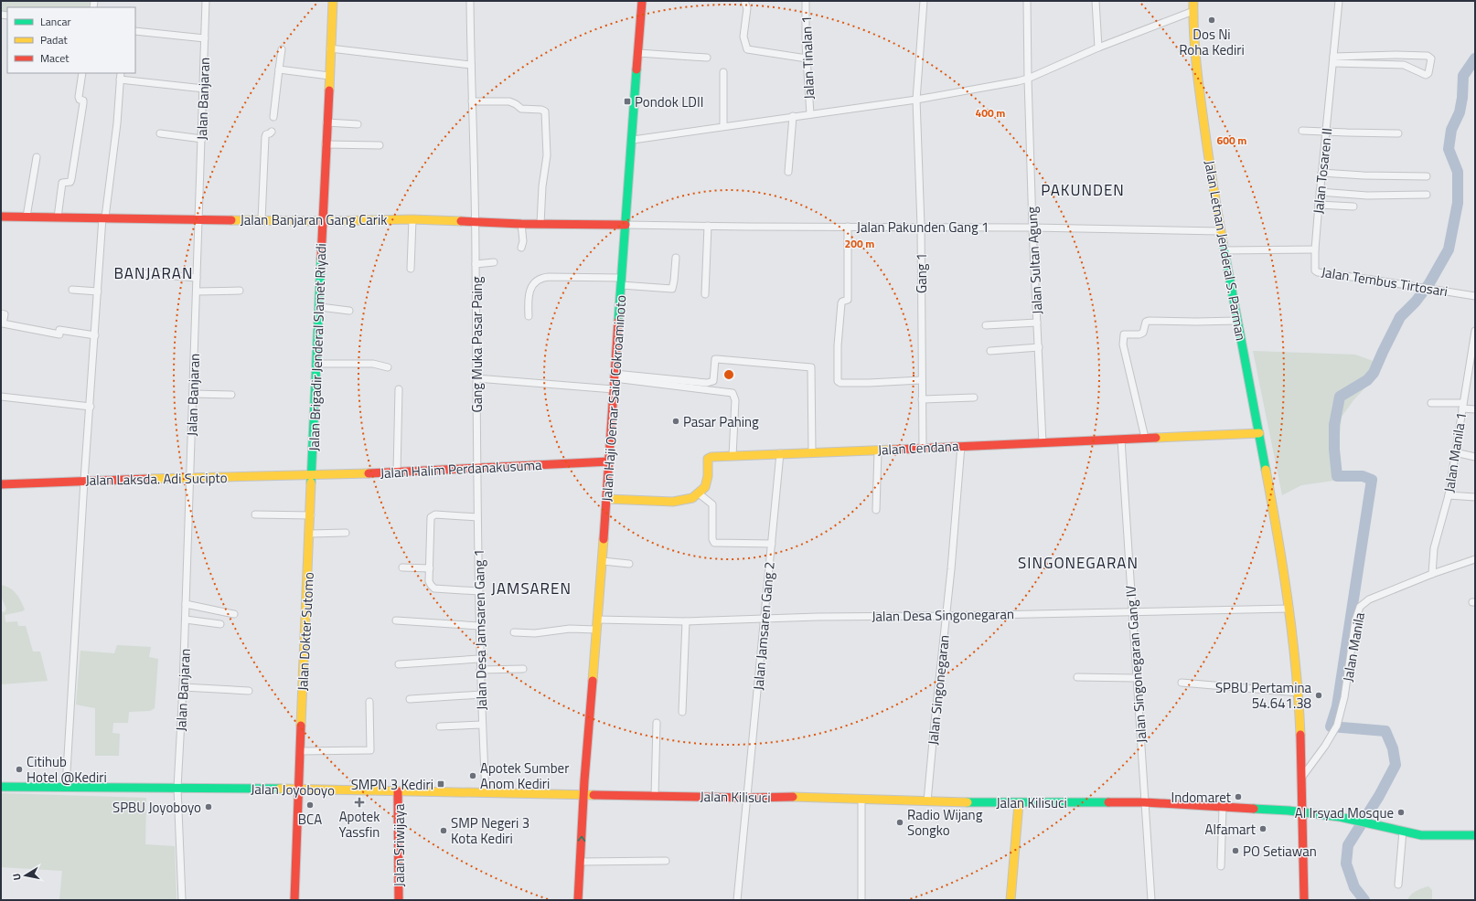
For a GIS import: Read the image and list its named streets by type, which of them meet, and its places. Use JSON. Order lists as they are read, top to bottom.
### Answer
{
  "streets": {
    "main road": [
      "Jalan Banjaran Gang Carik",
      "Jalan Letnan Jenderal S. Parman",
      "Jalan Brigadir Jenderal Slamet Riyadi",
      "Jalan Haji Oemar Said Cokroaminoto",
      "Jalan Cendana",
      "Jalan Halim Perdanakusuma",
      "Jalan Laksda. Adi Sucipto",
      "Jalan Dokter Sutomo",
      "Jalan Joyoboyo",
      "Jalan Kilisuci",
      "Jalan Sriwijaya"
    ],
    "street": [
      "Jalan Tinalan 1",
      "Jalan Banjaran",
      "Jalan Tosaren II",
      "Jalan Pakunden Gang 1",
      "Jalan Sultan Agung",
      "Gang 1",
      "Jalan Tembus Tirtosari",
      "Gang Muka Pasar Paing",
      "Jalan Manila 1",
      "Jalan Desa Singonegaran",
      "Jalan Jamsaren Gang 2",
      "Jalan Desa Jamsaren Gang 1",
      "Jalan Manila",
      "Jalan Singonegaran Gang IV",
      "Jalan Singonegaran"
    ]
  },
  "crossings": [
    ["Jalan Banjaran", "Jalan Banjaran Gang Carik"],
    ["Jalan Banjaran", "Jalan Laksda. Adi Sucipto"],
    ["Jalan Banjaran", "Jalan Joyoboyo"],
    ["Jalan Tosaren II", "Jalan Tembus Tirtosari"],
    ["Jalan Banjaran Gang Carik", "Jalan Pakunden Gang 1"],
    ["Jalan Banjaran Gang Carik", "Gang Muka Pasar Paing"],
    ["Jalan Banjaran Gang Carik", "Jalan Brigadir Jenderal Slamet Riyadi"],
    ["Jalan Banjaran Gang Carik", "Jalan Haji Oemar Said Cokroaminoto"],
    ["Jalan Pakunden Gang 1", "Jalan Letnan Jenderal S. Parman"],
    ["Jalan Pakunden Gang 1", "Jalan Sultan Agung"],
    ["Jalan Pakunden Gang 1", "Gang 1"],
    ["Jalan Pakunden Gang 1", "Jalan Haji Oemar Said Cokroaminoto"],
    ["Jalan Letnan Jenderal S. Parman", "Jalan Cendana"],
    ["Jalan Letnan Jenderal S. Parman", "Jalan Desa Singonegaran"],
    ["Jalan Letnan Jenderal S. Parman", "Jalan Manila"],
    ["Jalan Letnan Jenderal S. Parman", "Jalan Kilisuci"],
    ["Jalan Sultan Agung", "Jalan Cendana"],
    ["Gang 1", "Jalan Cendana"],
    ["Gang Muka Pasar Paing", "Jalan Halim Perdanakusuma"],
    ["Gang Muka Pasar Paing", "Jalan Desa Jamsaren Gang 1"],
    ["Jalan Brigadir Jenderal Slamet Riyadi", "Jalan Halim Perdanakusuma"],
    ["Jalan Brigadir Jenderal Slamet Riyadi", "Jalan Laksda. Adi Sucipto"],
    ["Jalan Brigadir Jenderal Slamet Riyadi", "Jalan Dokter Sutomo"],
    ["Jalan Haji Oemar Said Cokroaminoto", "Jalan Halim Perdanakusuma"],
    ["Jalan Haji Oemar Said Cokroaminoto", "Jalan Desa Singonegaran"],
    ["Jalan Haji Oemar Said Cokroaminoto", "Jalan Joyoboyo"],
    ["Jalan Haji Oemar Said Cokroaminoto", "Jalan Kilisuci"],
    ["Jalan Cendana", "Jalan Jamsaren Gang 2"],
    ["Jalan Cendana", "Jalan Singonegaran Gang IV"],
    ["Jalan Cendana", "Jalan Singonegaran"],
    ["Jalan Manila 1", "Jalan Manila"],
    ["Jalan Halim Perdanakusuma", "Jalan Laksda. Adi Sucipto"],
    ["Jalan Halim Perdanakusuma", "Jalan Desa Jamsaren Gang 1"],
    ["Jalan Halim Perdanakusuma", "Jalan Dokter Sutomo"],
    ["Jalan Laksda. Adi Sucipto", "Jalan Dokter Sutomo"],
    ["Jalan Desa Singonegaran", "Jalan Jamsaren Gang 2"],
    ["Jalan Desa Singonegaran", "Jalan Singonegaran Gang IV"],
    ["Jalan Desa Singonegaran", "Jalan Singonegaran"],
    ["Jalan Jamsaren Gang 2", "Jalan Kilisuci"],
    ["Jalan Desa Jamsaren Gang 1", "Jalan Joyoboyo"],
    ["Jalan Dokter Sutomo", "Jalan Joyoboyo"],
    ["Jalan Singonegaran Gang IV", "Jalan Kilisuci"],
    ["Jalan Singonegaran", "Jalan Kilisuci"],
    ["Jalan Joyoboyo", "Jalan Kilisuci"],
    ["Jalan Joyoboyo", "Jalan Sriwijaya"]
  ],
  "districts": [
    "PAKUNDEN",
    "BANJARAN",
    "SINGONEGARAN",
    "JAMSAREN"
  ],
  "places": {
    "other": [
      "Dos Ni Roha Kediri",
      "Pasar Pahing",
      "SPBU Pertamina 54.641.38",
      "Citihub Hotel @Kediri",
      "Apotek Sumber Anom Kediri",
      "Indomaret",
      "BCA",
      "SPBU Joyoboyo",
      "Al Irsyad Mosque",
      "Radio Wijang Songko",
      "Alfamart",
      "SMP Negeri 3 Kota Kediri",
      "PO Setiawan"
    ],
    "transit": ["Pondok LDII", "SMPN 3 Kediri"],
    "health": ["Apotek Yassfin"]
  },
  "legend": ["Lancar", "Padat", "Macet"],
  "north": "left",
  "rings": ["400 m", "600 m", "200 m"]
}
